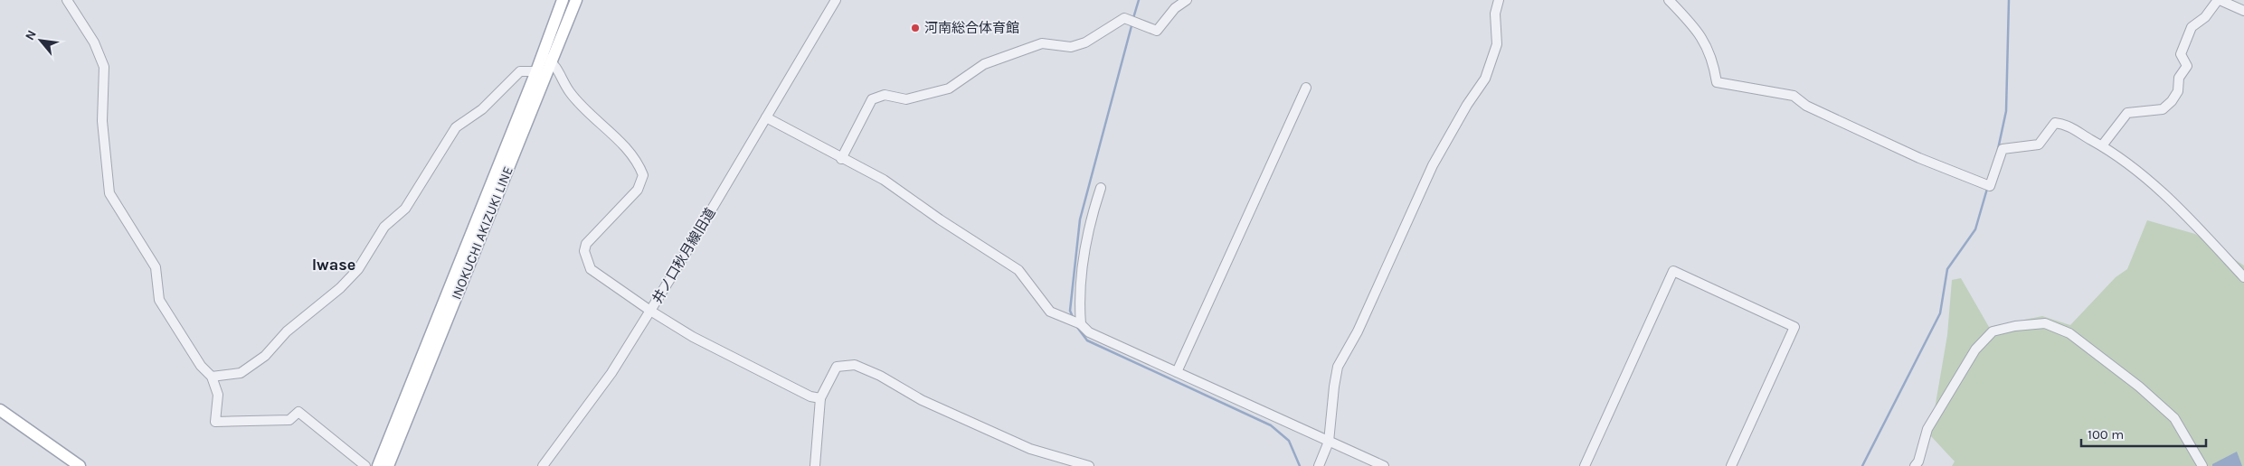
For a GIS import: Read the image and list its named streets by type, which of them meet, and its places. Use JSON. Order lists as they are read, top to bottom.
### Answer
{
  "streets": {
    "main road": ["INOKUCHI AKIZUKI LINE"],
    "street": ["井ノ口秋月線旧道"]
  },
  "districts": ["Iwase"],
  "places": ["河南総合体育館"],
  "scale_bar": "100 m",
  "north": "top left"
}
